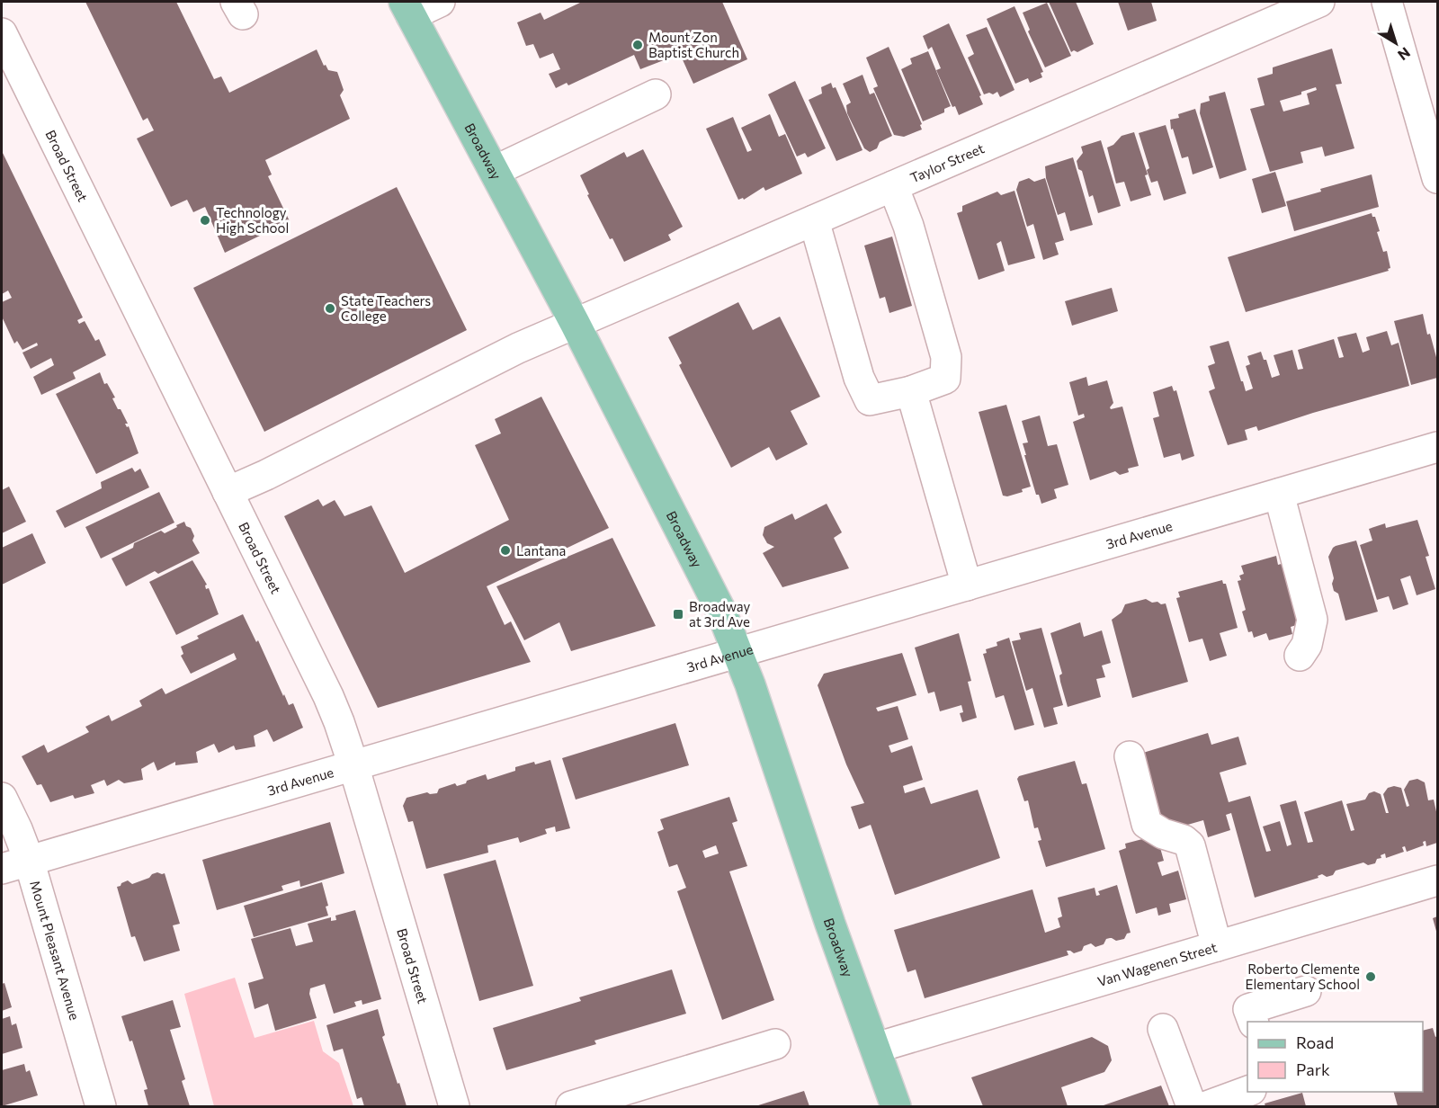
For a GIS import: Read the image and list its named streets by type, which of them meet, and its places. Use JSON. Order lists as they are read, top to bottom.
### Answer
{
  "streets": {
    "main road": ["Broadway"],
    "street": [
      "Taylor Street",
      "Broad Street",
      "3rd Avenue",
      "Mount Pleasant Avenue",
      "Van Wagenen Street"
    ]
  },
  "crossings": [
    ["Broadway", "Taylor Street"],
    ["Broadway", "3rd Avenue"],
    ["Broadway", "Van Wagenen Street"],
    ["Taylor Street", "Broad Street"],
    ["Broad Street", "3rd Avenue"],
    ["3rd Avenue", "Mount Pleasant Avenue"]
  ],
  "places": {
    "other": [
      "Mount Zon Baptist Church",
      "Technology High School",
      "State Teachers College",
      "Lantana",
      "Roberto Clemente Elementary School"
    ],
    "transit": ["Broadway at 3rd Ave"]
  },
  "legend": ["Road", "Park"],
  "north": "bottom right"
}
